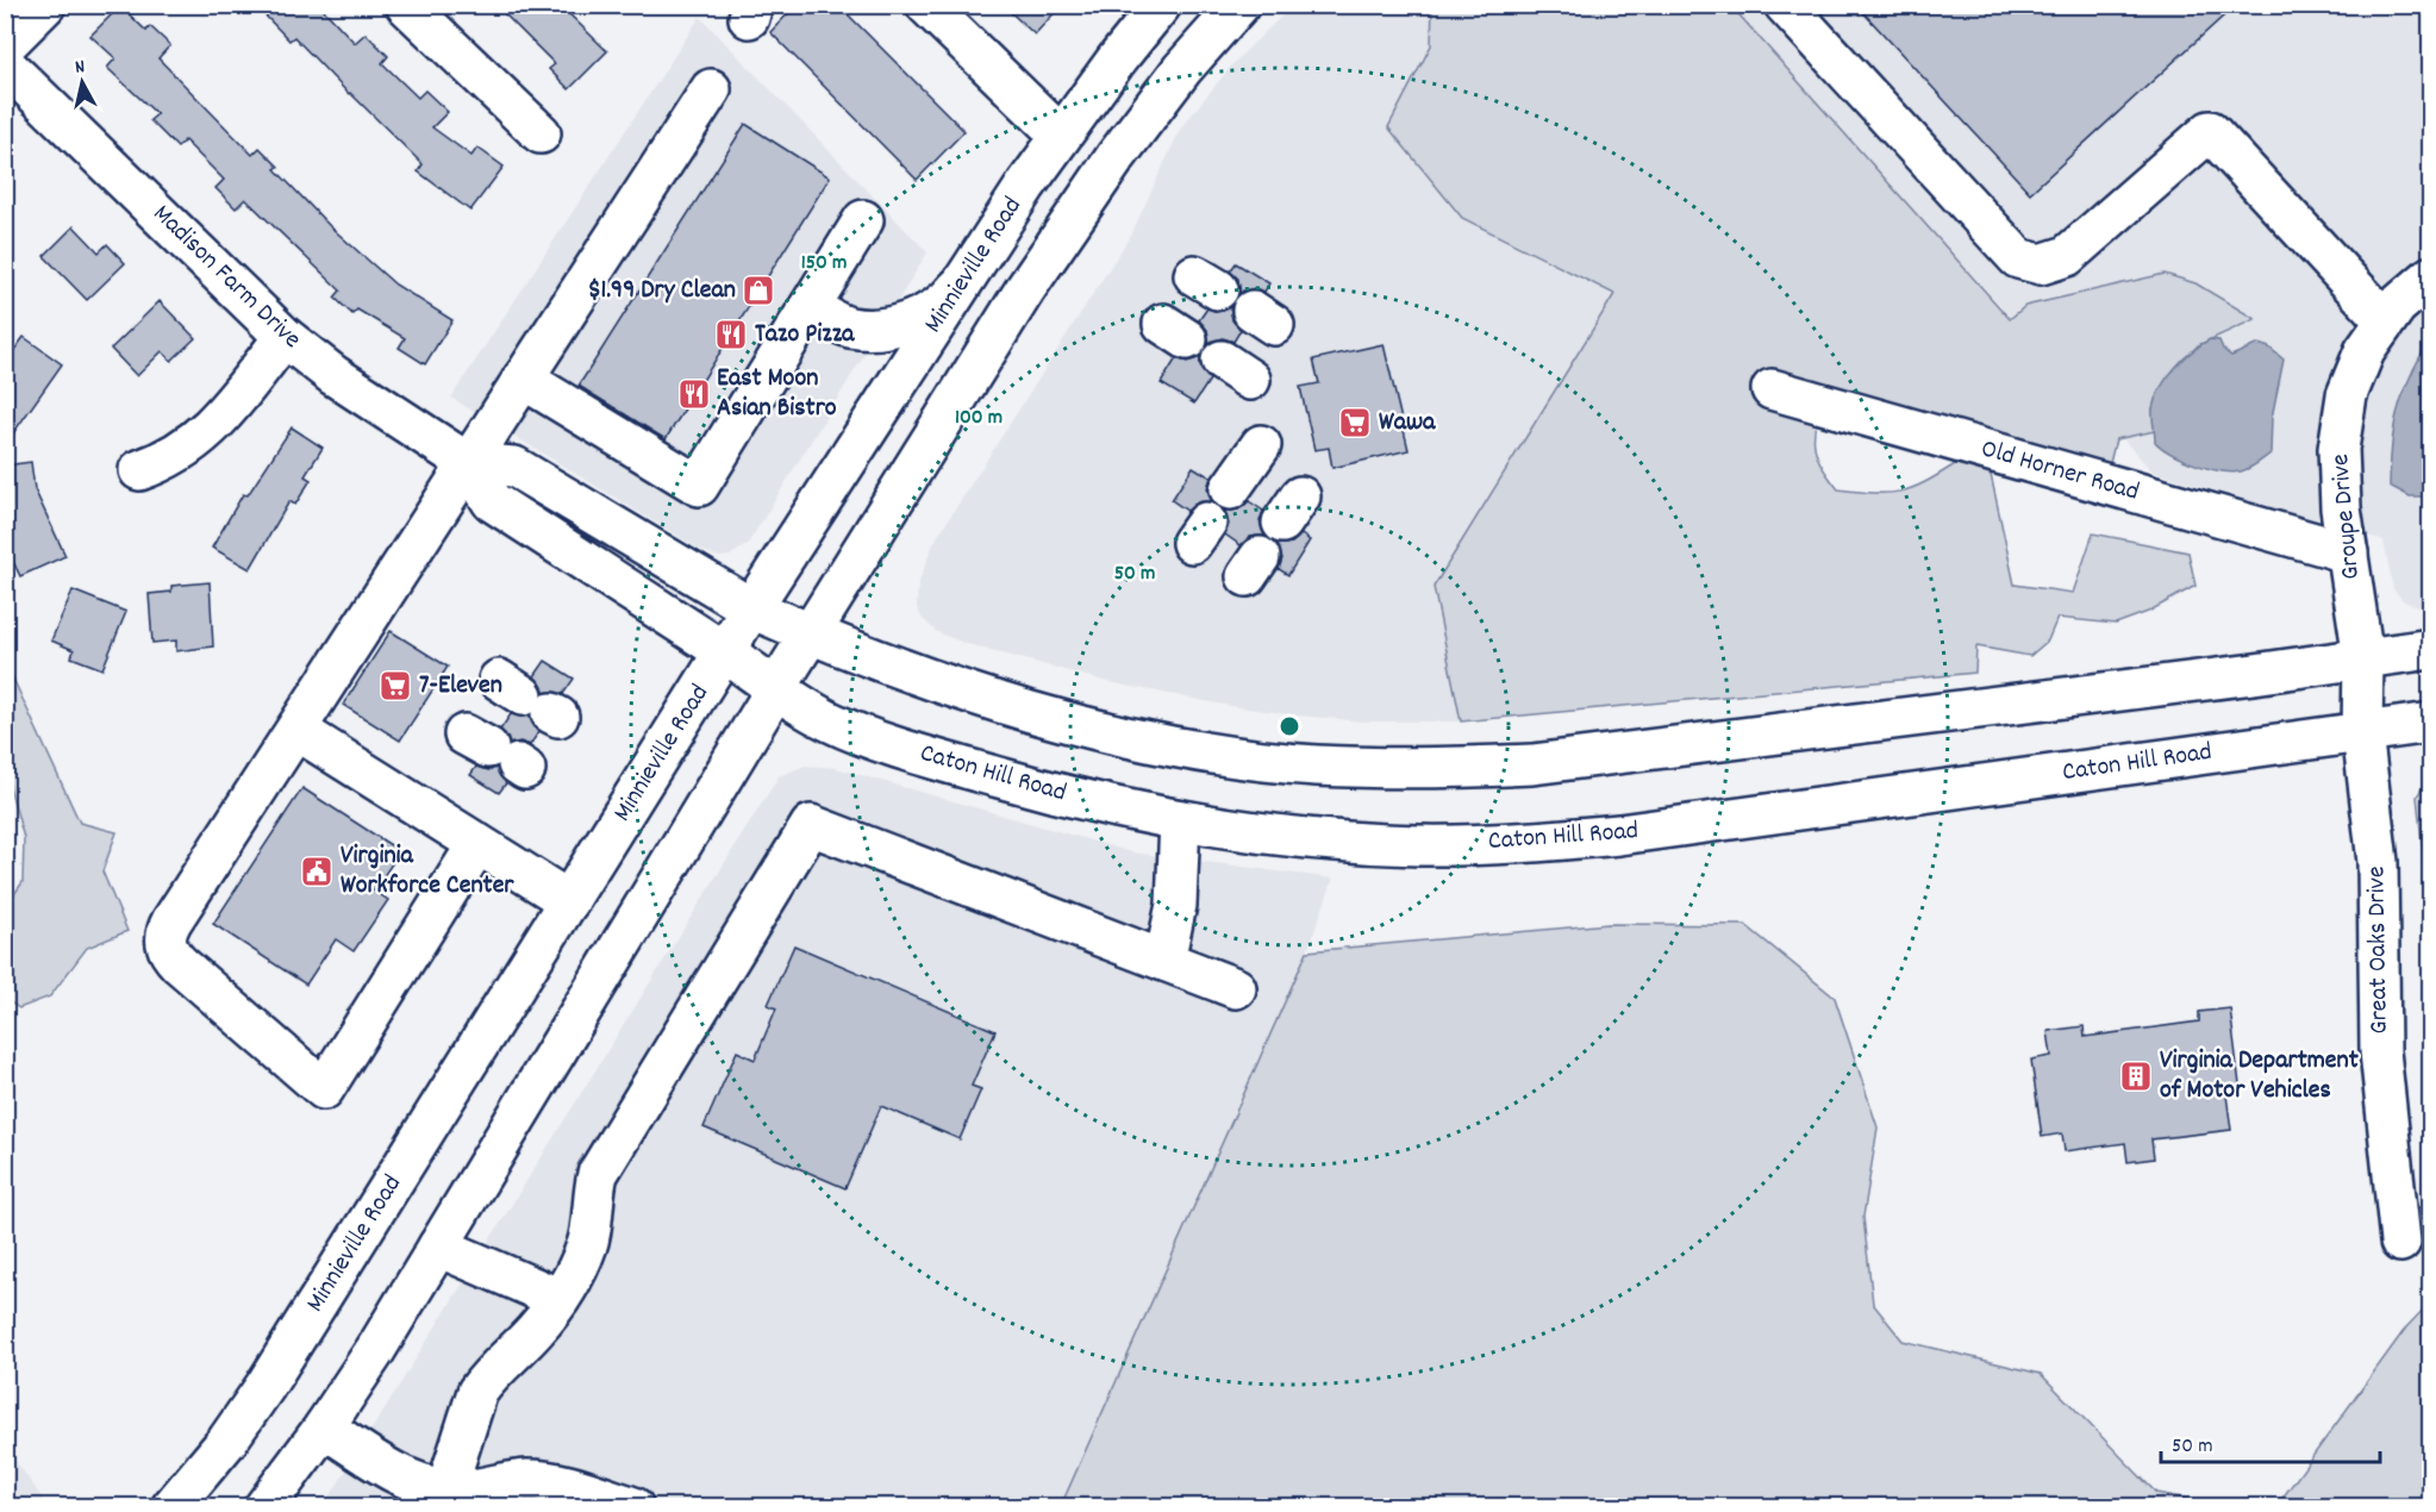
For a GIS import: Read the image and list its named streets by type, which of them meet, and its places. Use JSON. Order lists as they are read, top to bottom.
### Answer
{
  "streets": {
    "main road": [
      "Minnieville Road",
      "Madison Farm Drive",
      "Old Horner Road",
      "Groupe Drive",
      "Caton Hill Road",
      "Great Oaks Drive"
    ]
  },
  "crossings": [
    ["Minnieville Road", "Madison Farm Drive"],
    ["Minnieville Road", "Caton Hill Road"],
    ["Madison Farm Drive", "Caton Hill Road"],
    ["Old Horner Road", "Groupe Drive"],
    ["Groupe Drive", "Great Oaks Drive"],
    ["Caton Hill Road", "Great Oaks Drive"]
  ],
  "places": {
    "shop": ["$1.99 Dry Clean"],
    "restaurant": ["Tazo Pizza", "East Moon Asian Bistro"],
    "supermarket": ["Wawa", "7-Eleven"],
    "public building": ["Virginia Workforce Center"],
    "building": ["Virginia Department of Motor Vehicles"]
  },
  "scale_bar": "50 m",
  "north": "top",
  "rings": ["150 m", "100 m", "50 m"]
}
